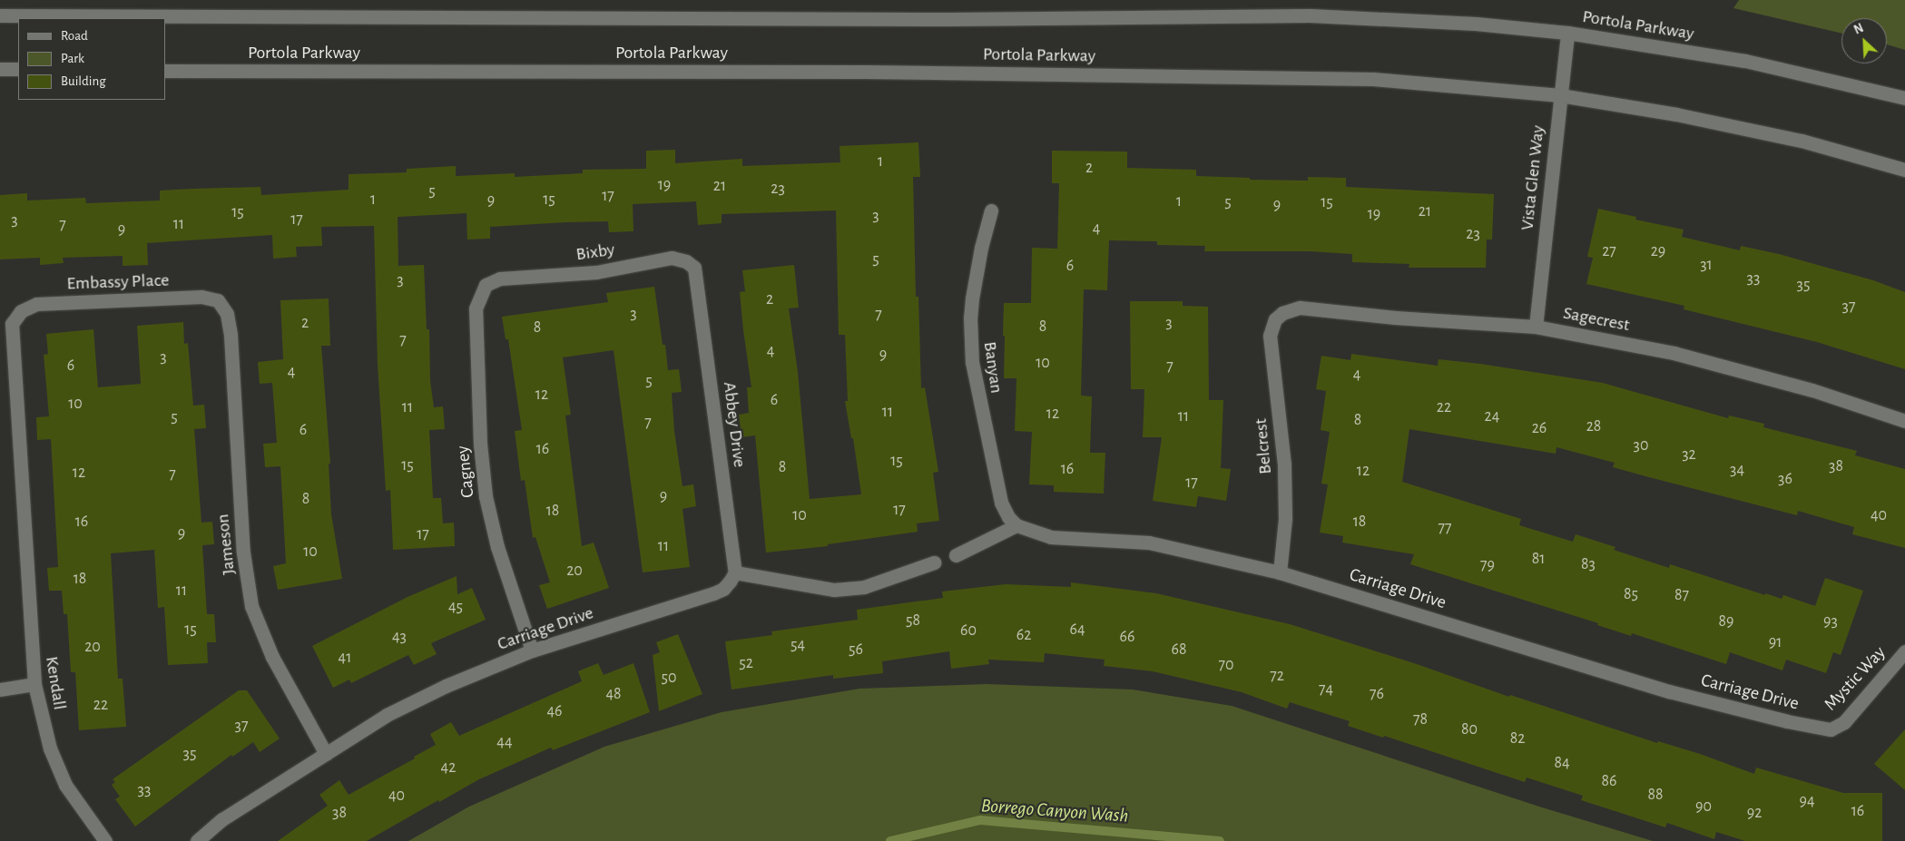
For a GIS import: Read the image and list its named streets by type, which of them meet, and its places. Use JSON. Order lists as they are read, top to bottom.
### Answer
{
  "streets": {
    "street": [
      "Portola Parkway",
      "Vista Glen Way",
      "Bixby",
      "Embassy Place",
      "Sagecrest",
      "Banyan",
      "Abbey Drive",
      "Belcrest",
      "Cagney",
      "Jameson",
      "Carriage Drive",
      "Mystic Way",
      "Kendall"
    ]
  },
  "crossings": [
    ["Portola Parkway", "Vista Glen Way"],
    ["Vista Glen Way", "Sagecrest"],
    ["Bixby", "Abbey Drive"],
    ["Bixby", "Cagney"],
    ["Embassy Place", "Jameson"],
    ["Embassy Place", "Kendall"],
    ["Sagecrest", "Belcrest"],
    ["Banyan", "Carriage Drive"],
    ["Abbey Drive", "Carriage Drive"],
    ["Belcrest", "Carriage Drive"],
    ["Cagney", "Carriage Drive"],
    ["Jameson", "Carriage Drive"],
    ["Carriage Drive", "Mystic Way"]
  ],
  "water": ["Borrego Canyon Wash"],
  "house_numbers": [
    "1",
    "2",
    "19",
    "21",
    "23",
    "5",
    "17",
    "1",
    "15",
    "9",
    "1",
    "5",
    "15",
    "9",
    "21",
    "15",
    "19",
    "3",
    "17",
    "3",
    "11",
    "7",
    "4",
    "9",
    "23",
    "27",
    "29",
    "5",
    "31",
    "6",
    "33",
    "3",
    "35",
    "2",
    "37",
    "3",
    "7",
    "2",
    "3",
    "8",
    "8",
    "7",
    "4",
    "9",
    "3",
    "10",
    "6",
    "7",
    "4",
    "4",
    "5",
    "12",
    "6",
    "10",
    "11",
    "22",
    "11",
    "12",
    "11",
    "24",
    "5",
    "8",
    "7",
    "28",
    "26",
    "6",
    "30",
    "16",
    "32",
    "15",
    "15",
    "38",
    "8",
    "16",
    "34",
    "12",
    "12",
    "7",
    "36",
    "17",
    "9",
    "8",
    "17",
    "18",
    "10",
    "40",
    "16",
    "18",
    "77",
    "9",
    "17",
    "11",
    "10",
    "81",
    "83",
    "79",
    "20",
    "18",
    "11",
    "85",
    "87",
    "45",
    "58",
    "89",
    "93",
    "15",
    "64",
    "60",
    "62",
    "43",
    "66",
    "91",
    "54",
    "20",
    "56",
    "68",
    "41",
    "52",
    "70",
    "72",
    "50",
    "74",
    "48",
    "76",
    "22",
    "46",
    "78",
    "37",
    "80",
    "82",
    "44",
    "35",
    "84",
    "42",
    "86",
    "33",
    "88",
    "40",
    "94",
    "90",
    "16",
    "38",
    "92"
  ],
  "legend": ["Road", "Park", "Building"],
  "north": "top left"
}
